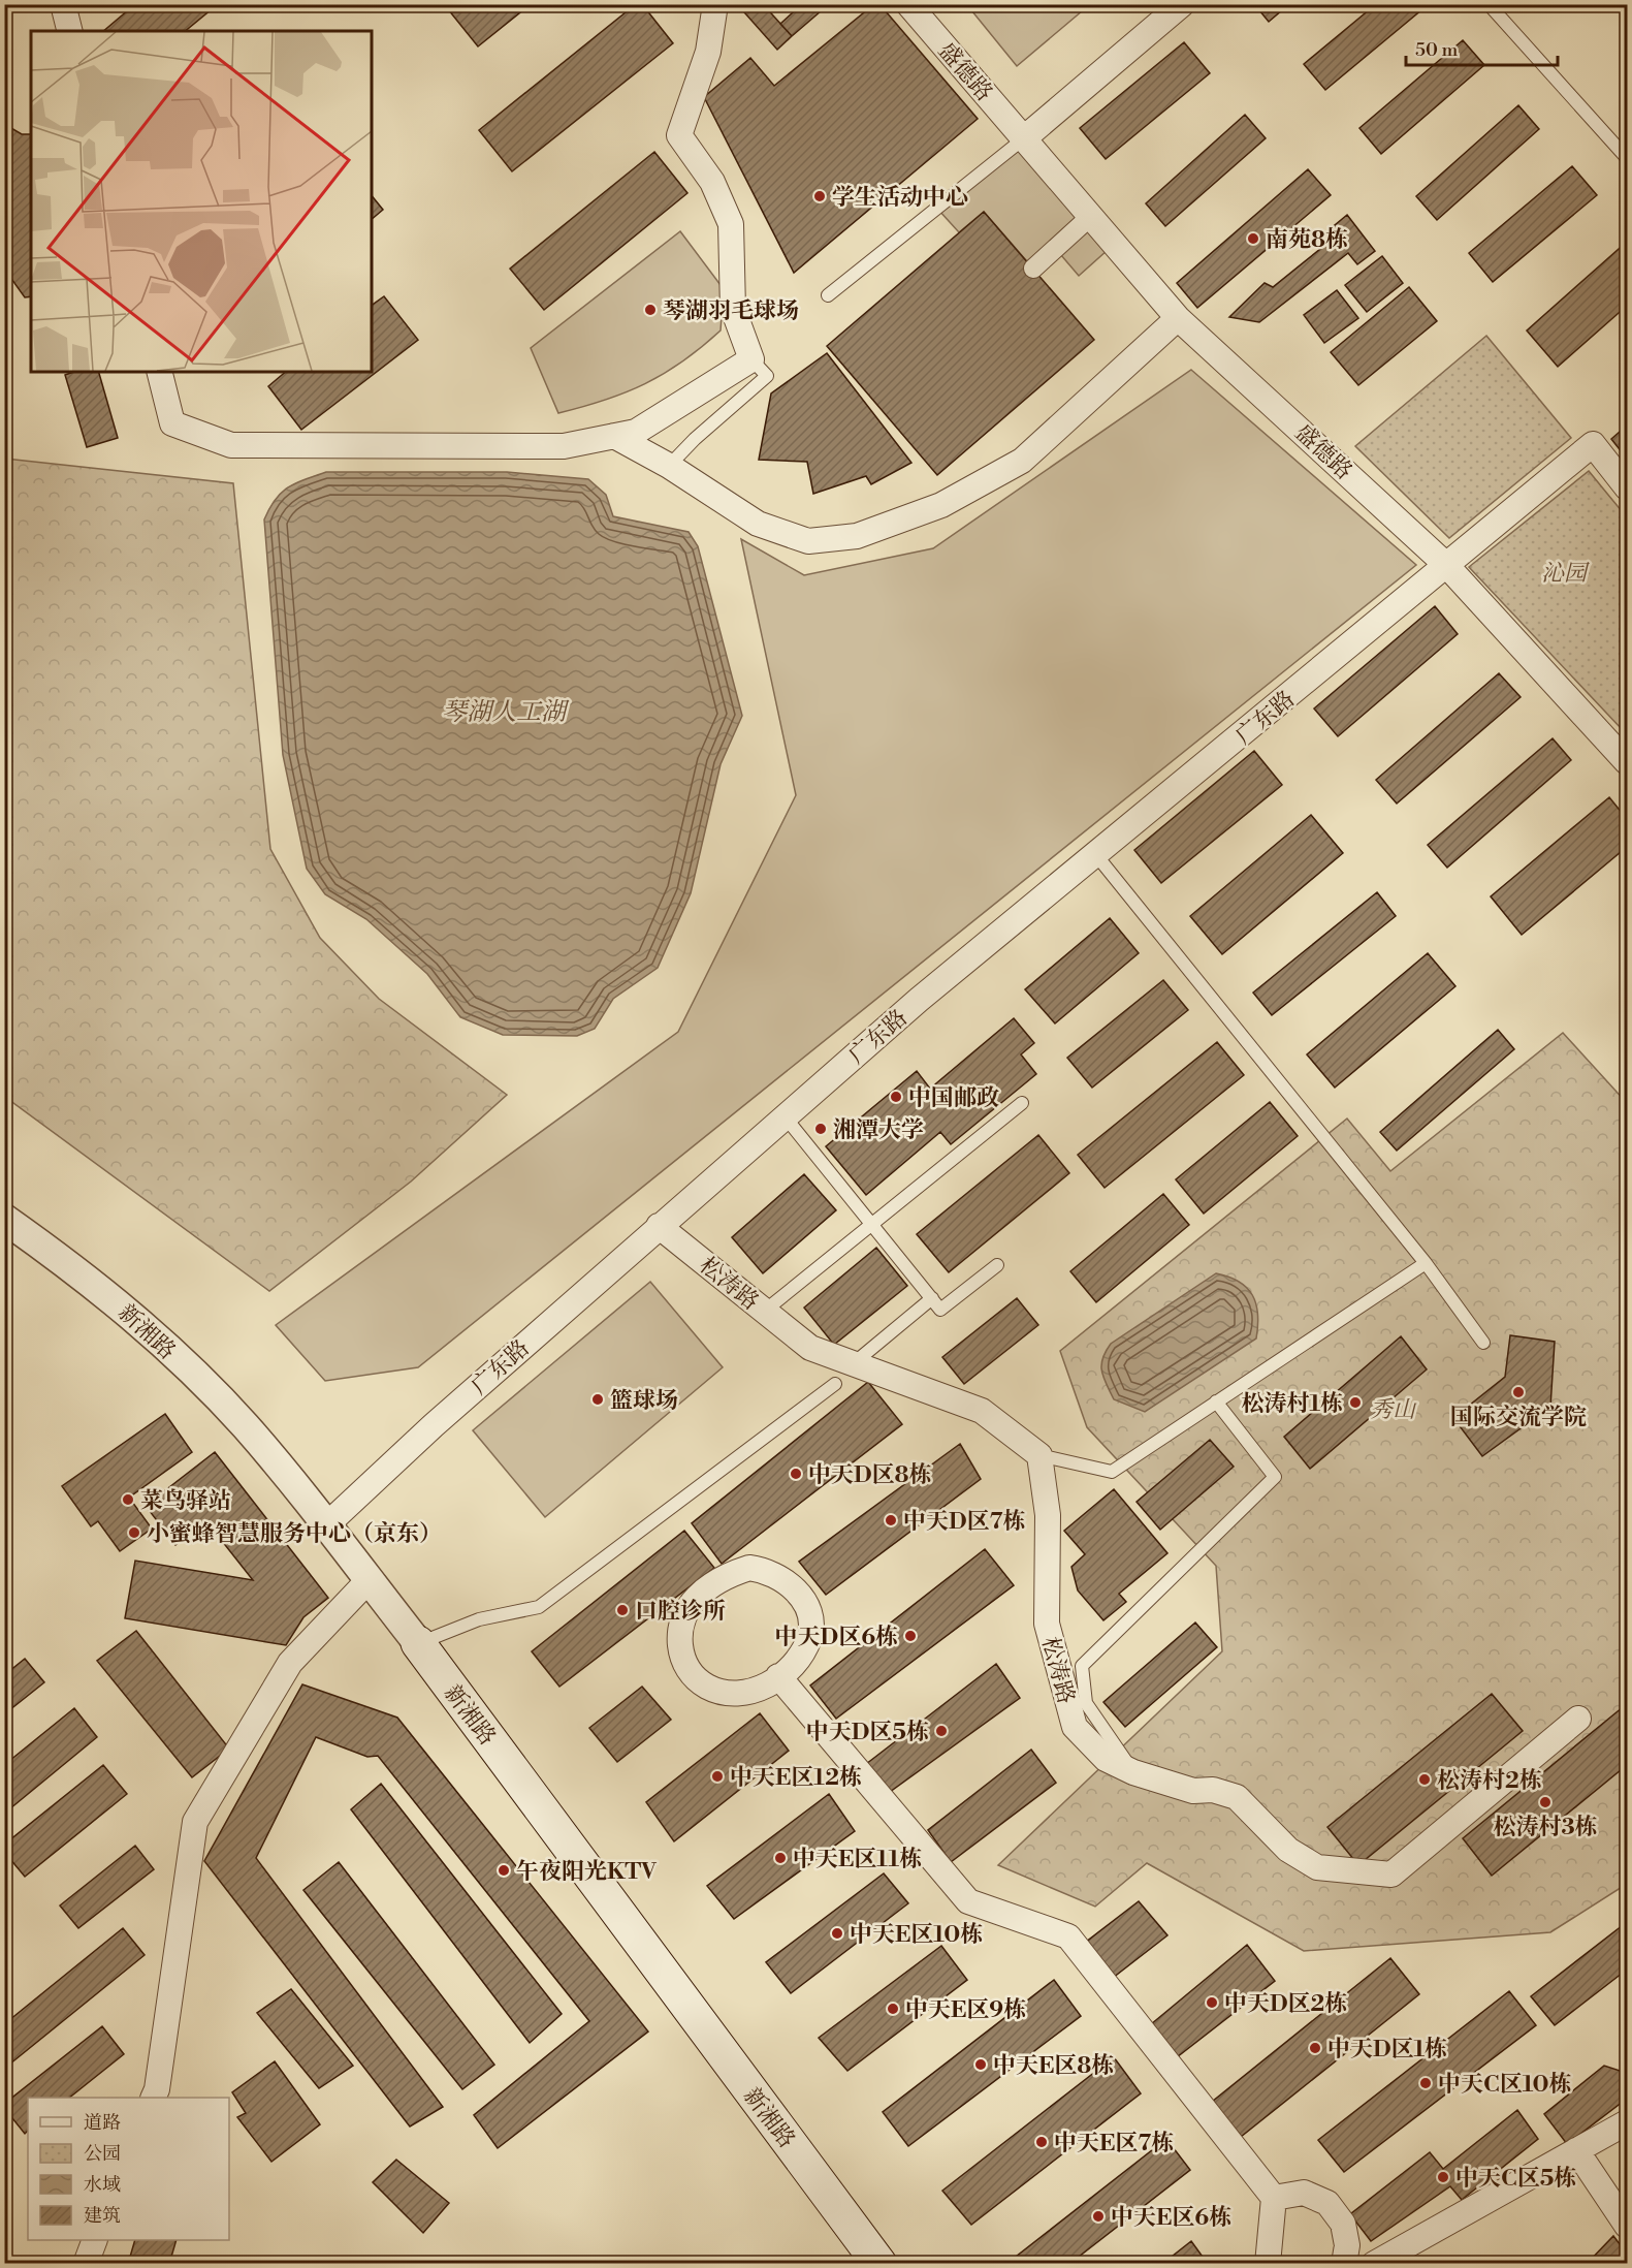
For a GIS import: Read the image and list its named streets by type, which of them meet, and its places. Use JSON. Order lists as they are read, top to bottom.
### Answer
{
  "streets": {
    "main road": ["新湘路"],
    "street": ["盛德路", "广东路", "松涛路"]
  },
  "crossings": [
    ["盛德路", "广东路"],
    ["广东路", "松涛路"],
    ["广东路", "新湘路"]
  ],
  "water": ["琴湖人工湖"],
  "parks": ["沁园", "秀山"],
  "places": [
    "学生活动中心",
    "南苑8栋",
    "琴湖羽毛球场",
    "中国邮政",
    "湘潭大学",
    "国际交流学院",
    "篮球场",
    "松涛村1栋",
    "中天D区8栋",
    "菜鸟驿站",
    "中天D区7栋",
    "小蜜蜂智慧服务中心（京东）",
    "口腔诊所",
    "中天D区6栋",
    "中天D区5栋",
    "中天E区12栋",
    "松涛村2栋",
    "松涛村3栋",
    "中天E区11栋",
    "午夜阳光KTV",
    "中天E区10栋",
    "中天D区2栋",
    "中天E区9栋",
    "中天D区1栋",
    "中天E区8栋",
    "中天C区10栋",
    "中天E区7栋",
    "中天C区5栋",
    "中天E区6栋"
  ],
  "legend": [
    "道路",
    "公园",
    "水域",
    "建筑"
  ],
  "scale_bar": "50 m"
}
